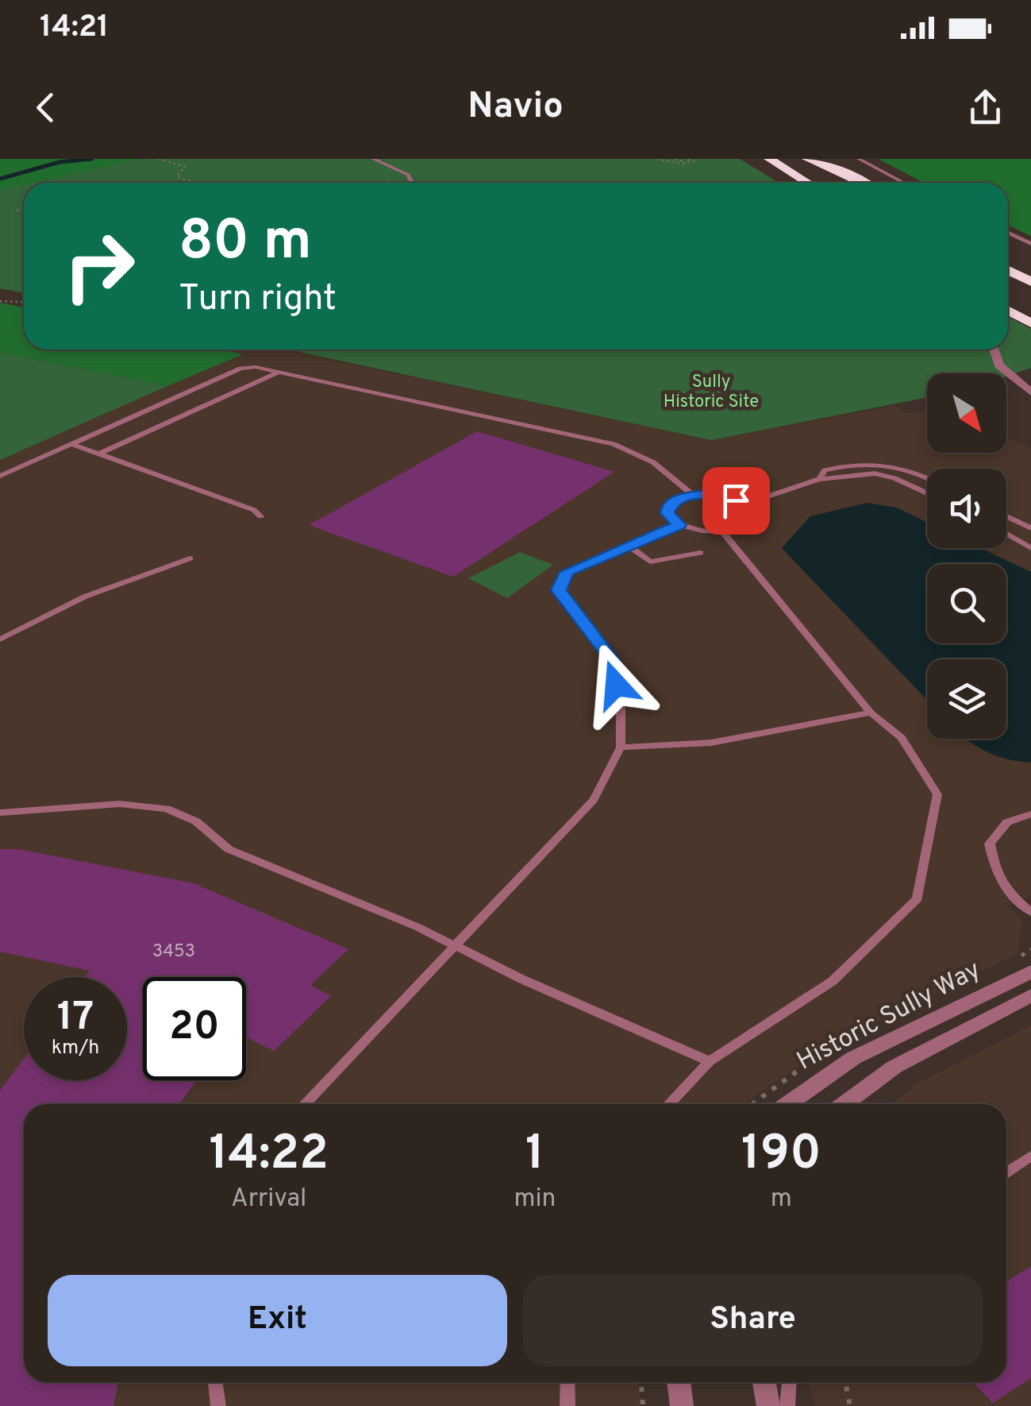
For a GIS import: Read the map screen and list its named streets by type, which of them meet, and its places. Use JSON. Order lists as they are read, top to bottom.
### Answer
{
  "streets": {
    "street": ["Historic Sully Way"]
  },
  "parks": ["Sully Historic Site"],
  "house_numbers": ["3453"],
  "north": "bottom right",
  "page": {
    "status": "14:21",
    "header": "Navio",
    "turn": ["80 m", "Turn right"],
    "speed": "17 km/h",
    "limit": "20",
    "eta": [
      "14:22",
      "Arrival",
      "1",
      "min",
      "190",
      "m"
    ],
    "buttons": ["Exit", "Share"]
  }
}
